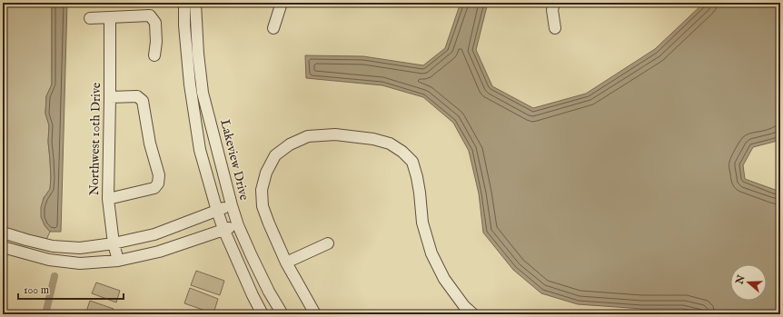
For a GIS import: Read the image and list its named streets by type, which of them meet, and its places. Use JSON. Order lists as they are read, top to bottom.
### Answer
{
  "streets": {
    "street": ["Northwest 10th Drive", "Lakeview Drive"]
  },
  "scale_bar": "100 m",
  "north": "left"
}
